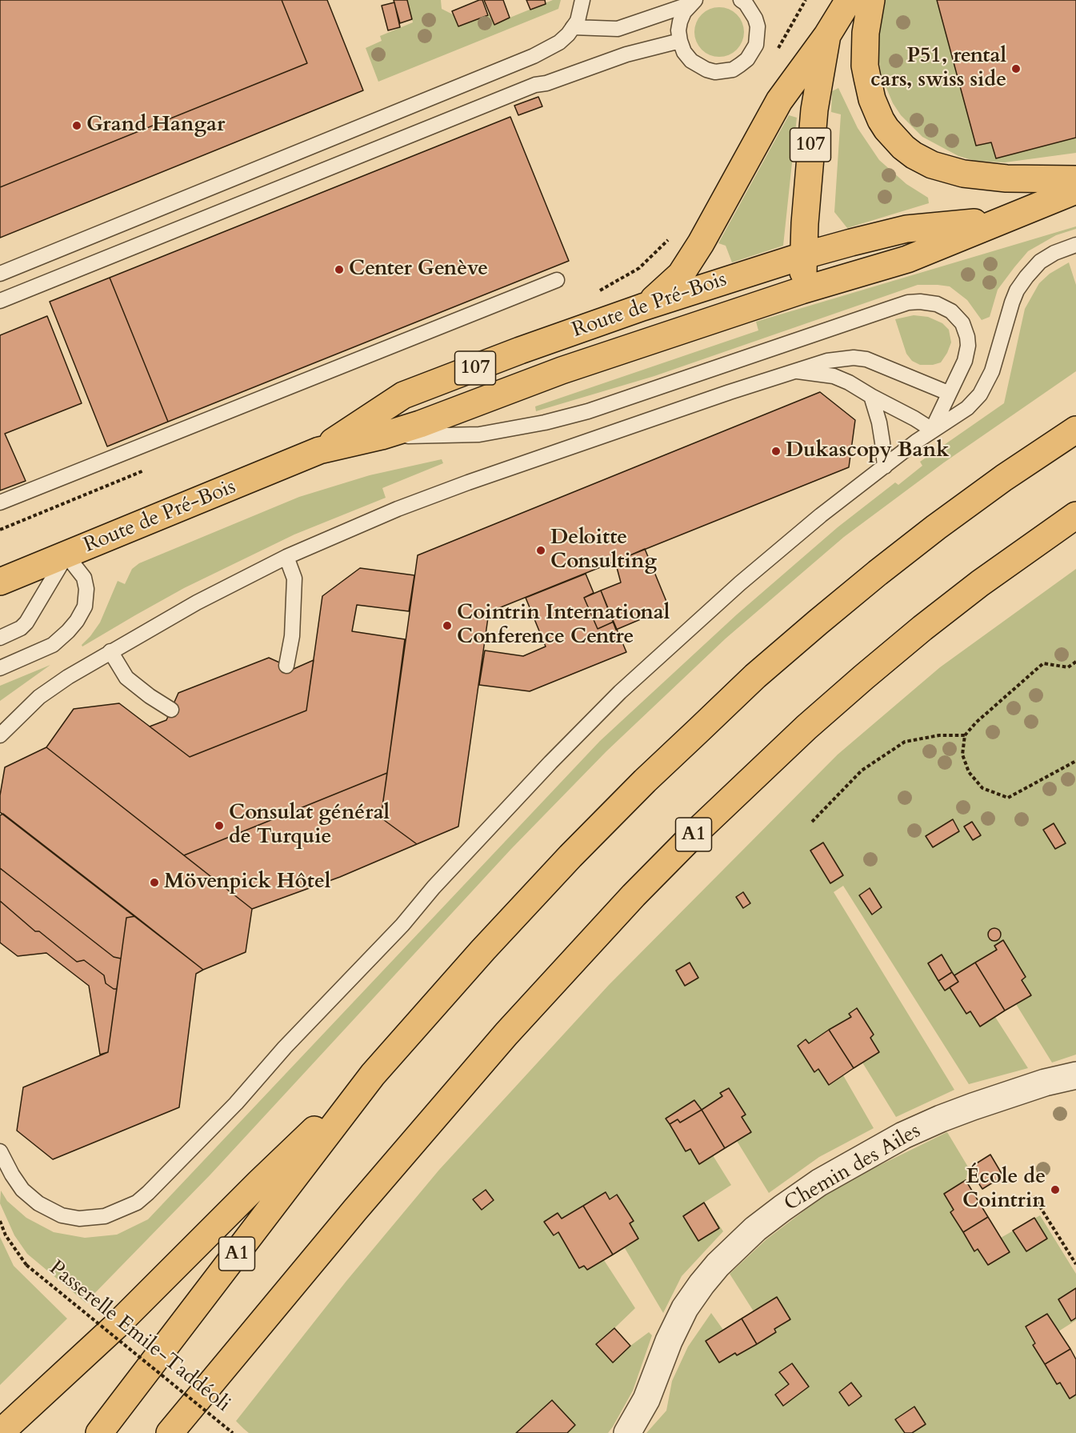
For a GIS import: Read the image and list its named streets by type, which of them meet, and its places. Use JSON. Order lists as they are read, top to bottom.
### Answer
{
  "streets": {
    "main road": ["107", "Route de Pré-Bois", "A1"],
    "street": ["Chemin des Ailes"],
    "path": ["Passerelle Emile-Taddéoli"]
  },
  "crossings": [
    ["107", "Route de Pré-Bois"]
  ],
  "places": [
    "P51, rental cars, swiss side",
    "Grand Hangar",
    "Center Genève",
    "Dukascopy Bank",
    "Deloitte Consulting",
    "Cointrin International Conference Centre",
    "Consulat général de Turquie",
    "Mövenpick Hôtel",
    "École de Cointrin"
  ]
}
